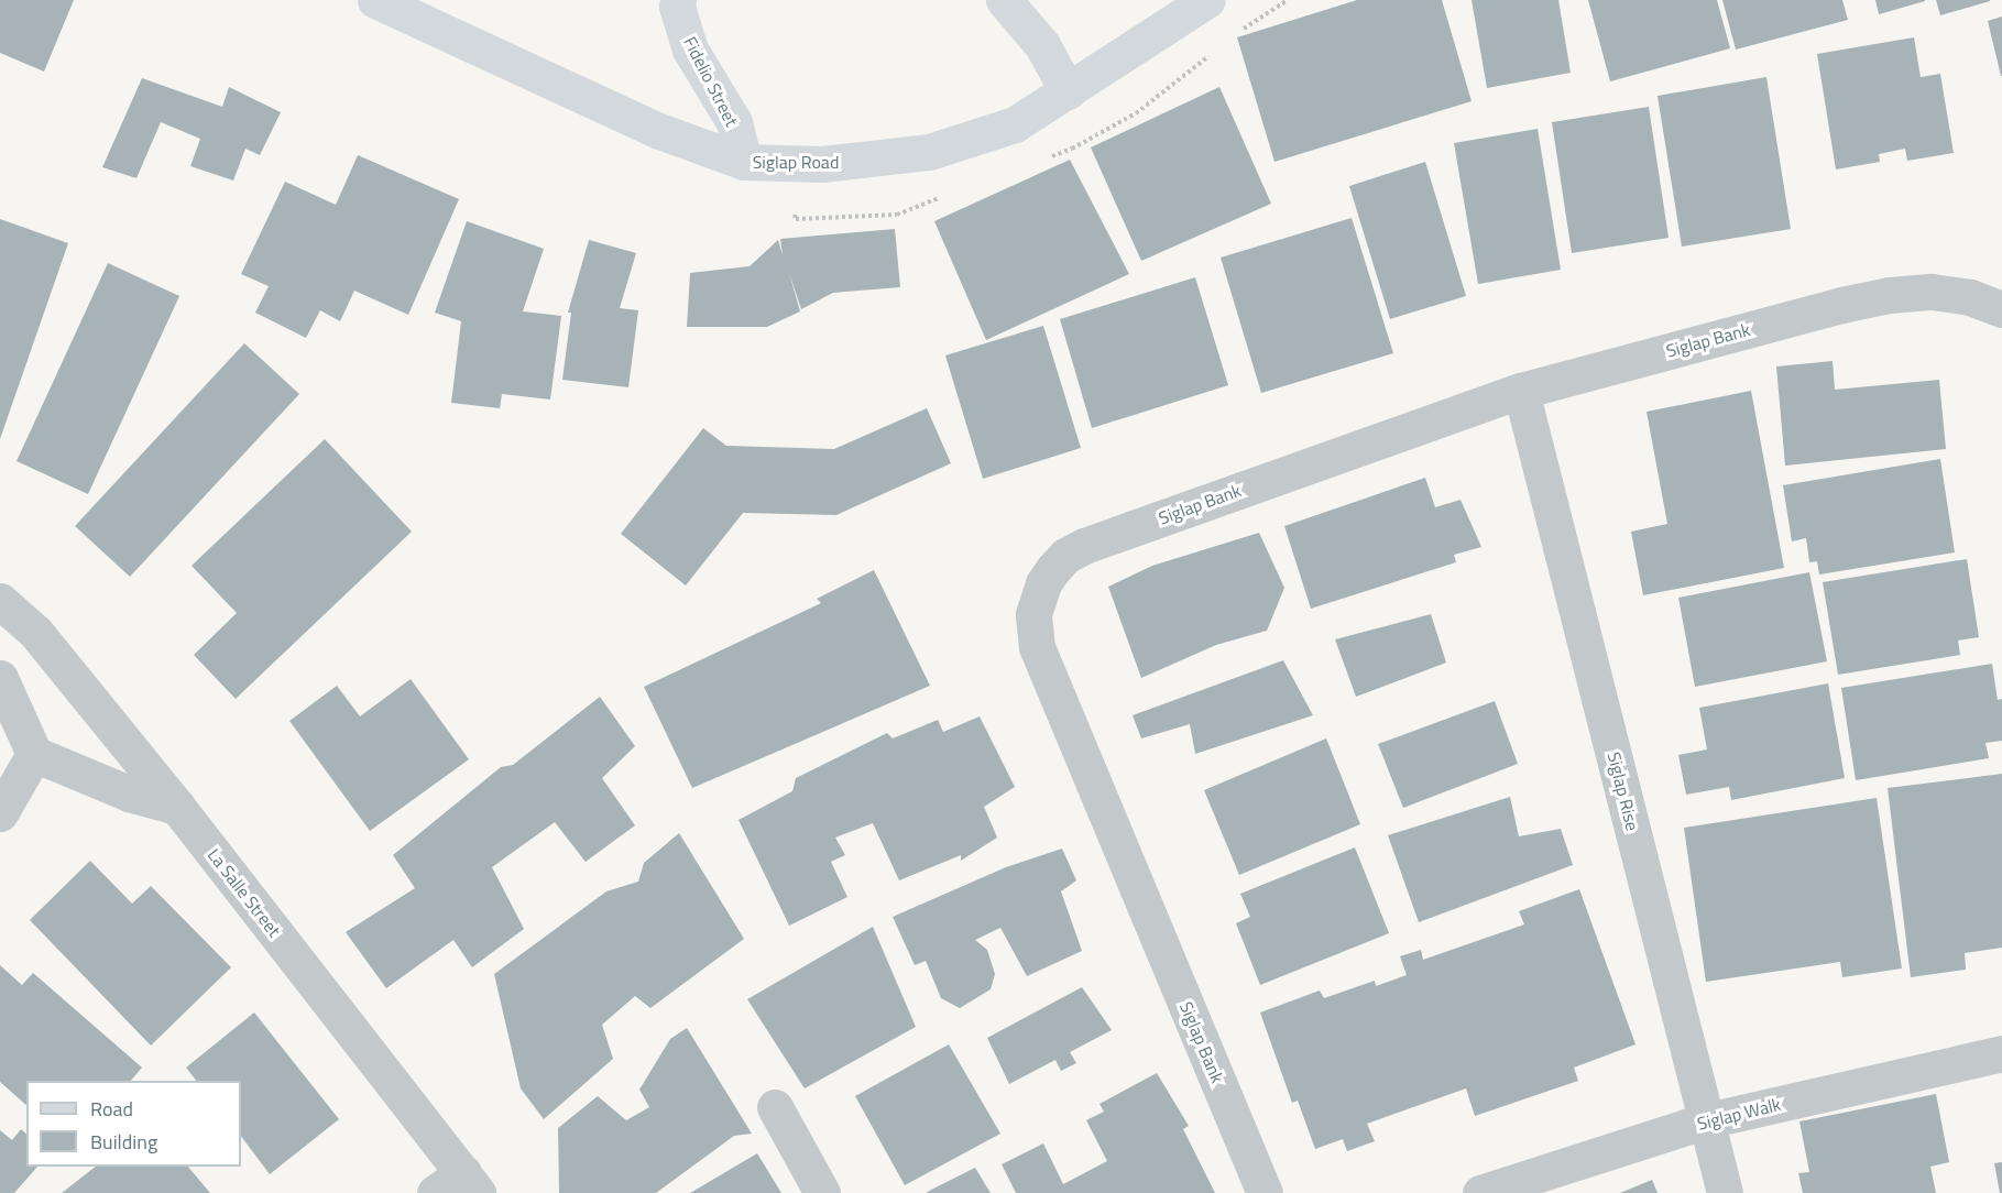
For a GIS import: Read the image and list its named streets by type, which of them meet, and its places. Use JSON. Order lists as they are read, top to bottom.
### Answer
{
  "streets": {
    "main road": ["Fidelio Street", "Siglap Road"],
    "street": [
      "Siglap Bank",
      "Siglap Rise",
      "La Salle Street",
      "Siglap Walk"
    ]
  },
  "crossings": [
    ["Fidelio Street", "Siglap Road"],
    ["Siglap Bank", "Siglap Rise"],
    ["Siglap Rise", "Siglap Walk"]
  ],
  "legend": ["Road", "Building"]
}
